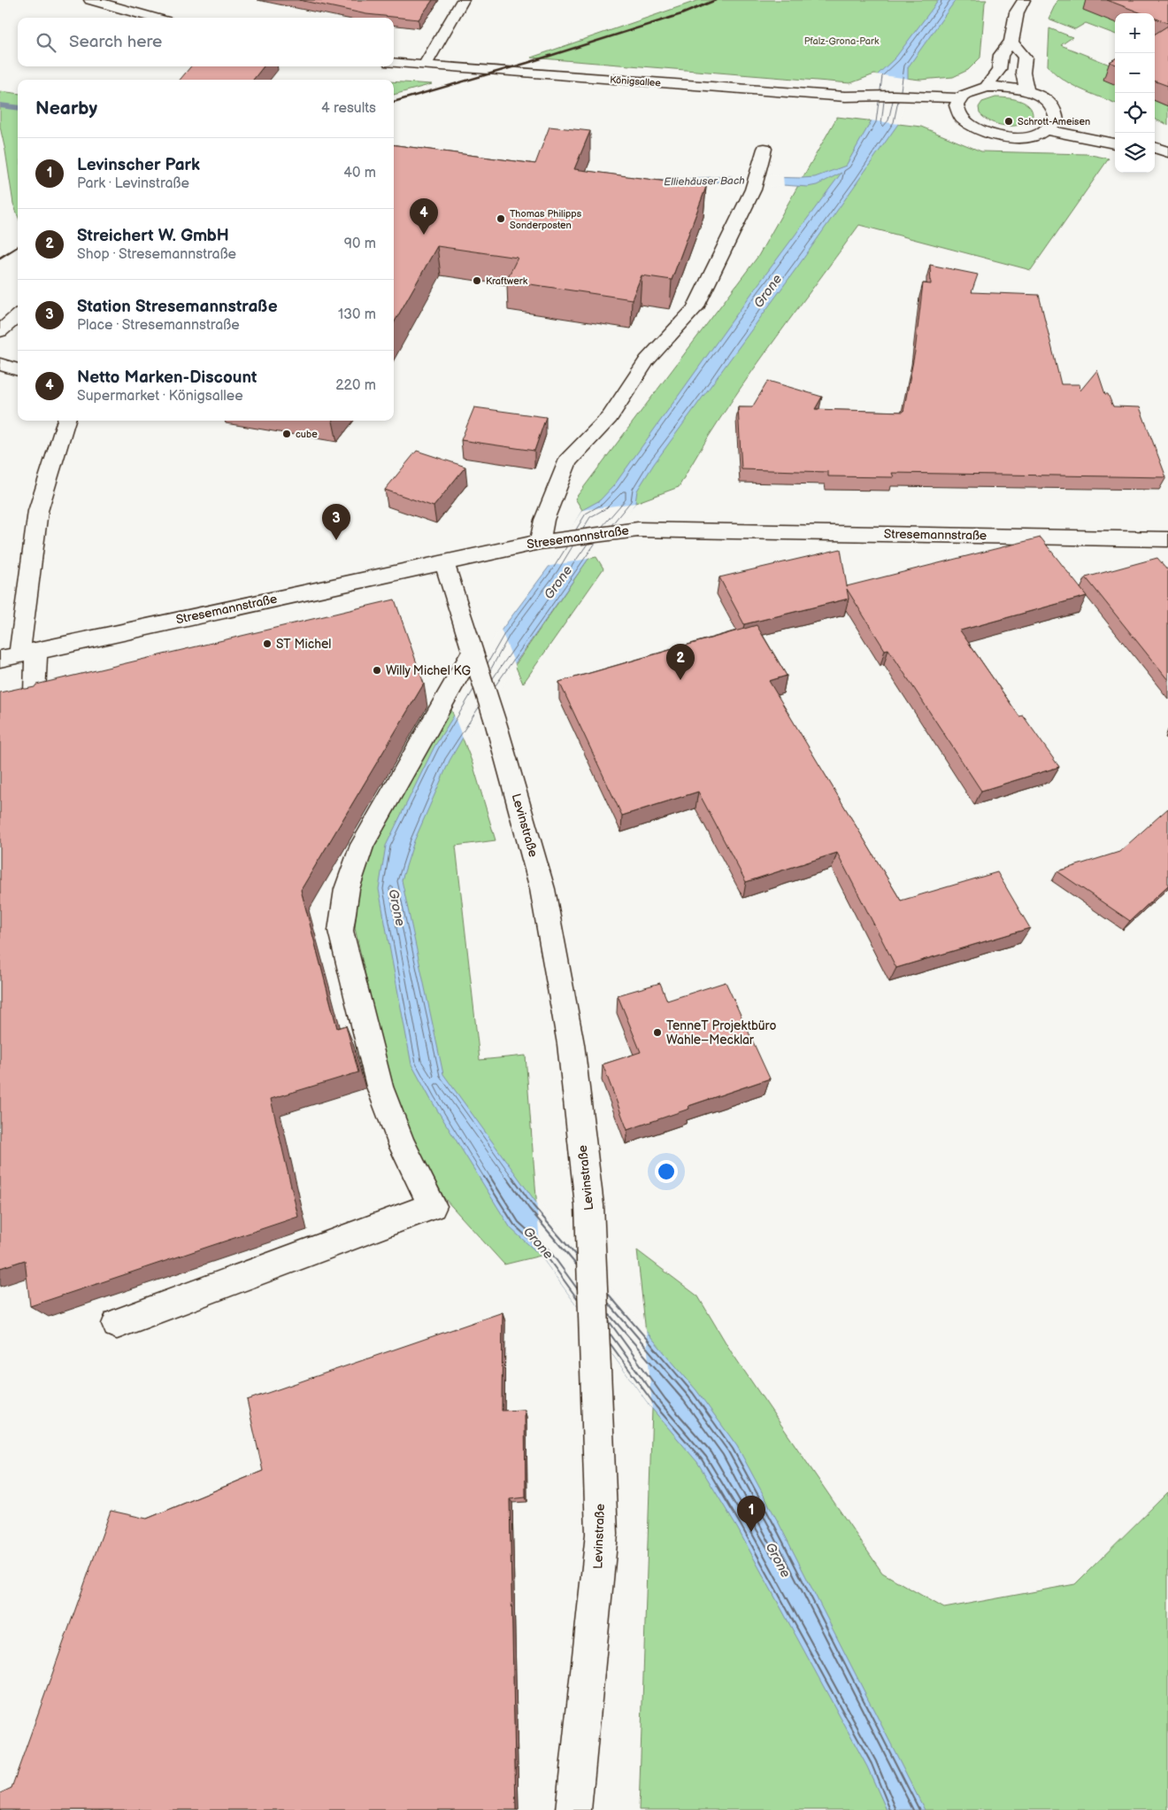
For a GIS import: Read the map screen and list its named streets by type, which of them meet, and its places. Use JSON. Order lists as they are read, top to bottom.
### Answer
{
  "streets": {
    "street": ["Königsallee", "Stresemannstraße", "Levinstraße"]
  },
  "crossings": [
    ["Stresemannstraße", "Levinstraße"]
  ],
  "water": ["Elliehäuser Bach", "Grone"],
  "parks": ["Pfalz-Grona-Park"],
  "places": [
    "Schrott-Ameisen",
    "Thomas Philipps Sonderposten",
    "Kraftwerk",
    "cube",
    "ST Michel",
    "Willy Michel KG",
    "TenneT Projektbüro Wahle–Mecklar"
  ],
  "page": {
    "map_buttons": ["+", "−"],
    "search": "Search here",
    "heading": ["Nearby", "4 results"],
    "list": [
      {
        "mark": "1",
        "name": "Levinscher Park",
        "note": "Park · Levinstraße",
        "value": "40 m"
      },
      {
        "mark": "2",
        "name": "Streichert W. GmbH",
        "note": "Shop · Stresemannstraße",
        "value": "90 m"
      },
      {
        "mark": "3",
        "name": "Station Stresemannstraße",
        "note": "Place · Stresemannstraße",
        "value": "130 m"
      },
      {
        "mark": "4",
        "name": "Netto Marken-Discount",
        "note": "Supermarket · Königsallee",
        "value": "220 m"
      }
    ],
    "pins": [
      "4",
      "3",
      "2",
      "1"
    ]
  }
}
